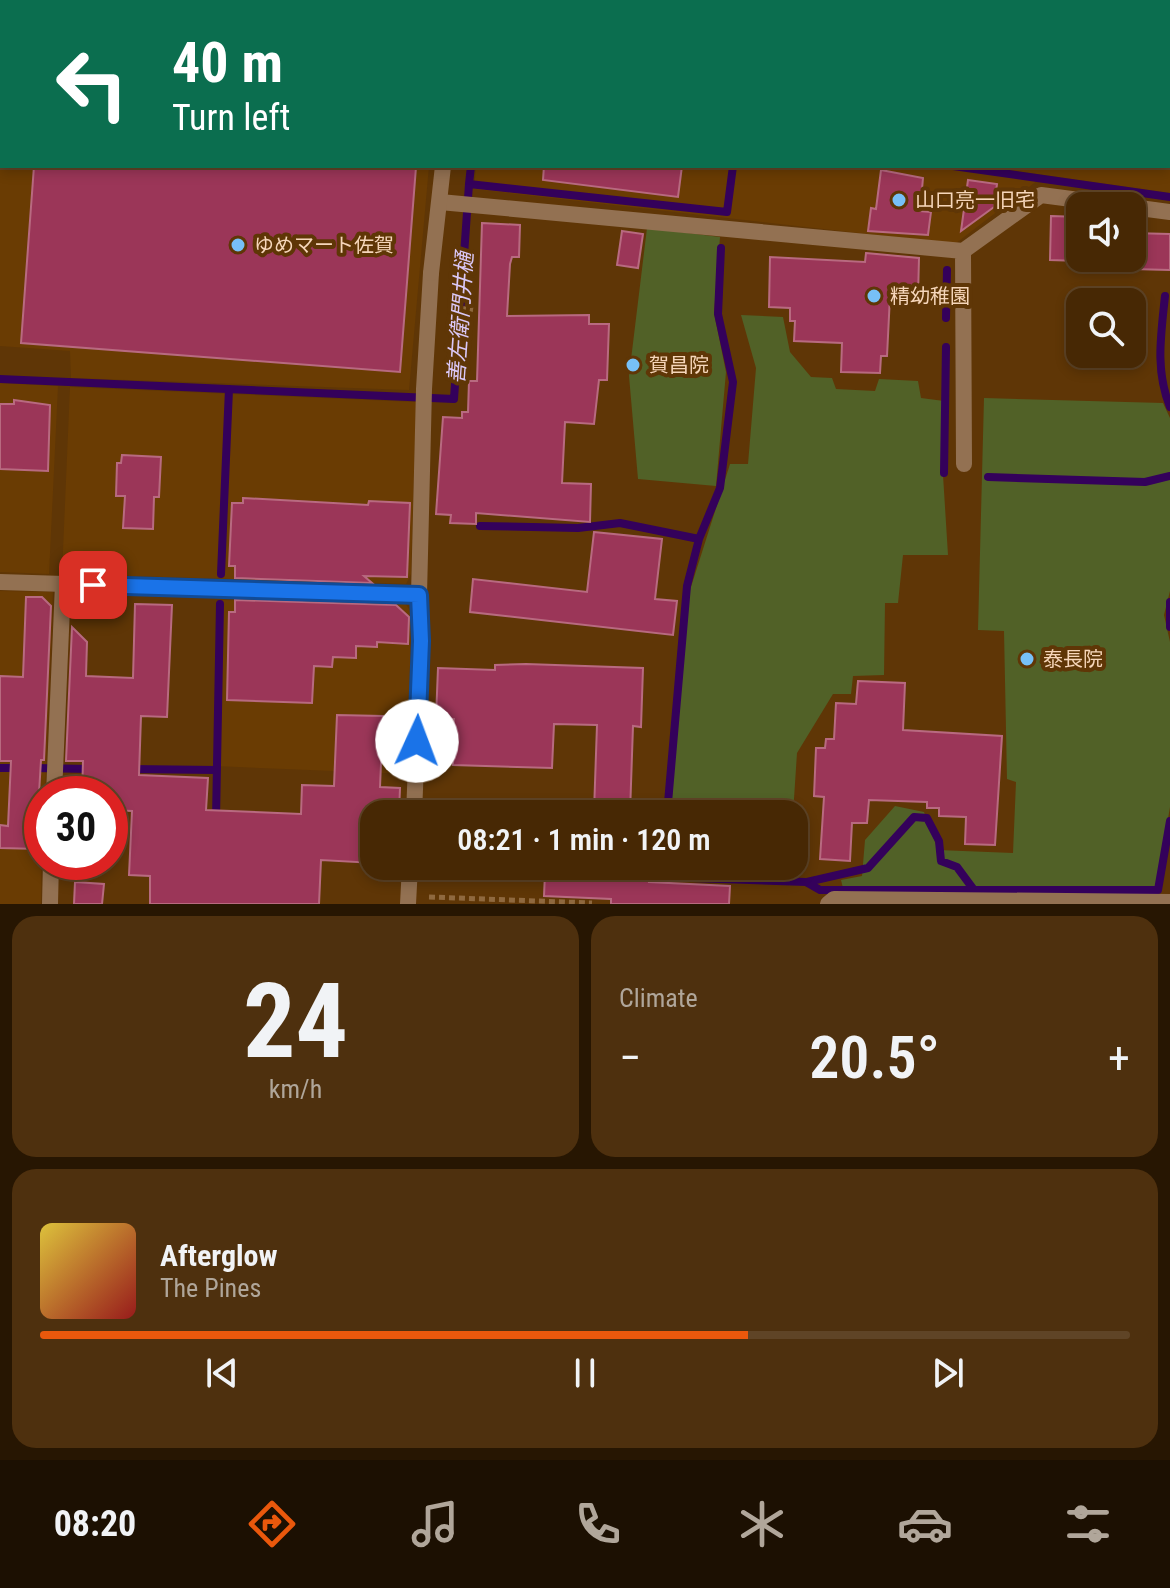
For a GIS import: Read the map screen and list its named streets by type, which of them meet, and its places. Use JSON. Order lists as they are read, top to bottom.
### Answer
{
  "water": ["善左衛門井樋"],
  "places": [
    "山口亮一旧宅",
    "ゆめマート佐賀",
    "精幼稚園",
    "賀昌院",
    "泰長院"
  ],
  "page": {
    "turn": ["40 m", "Turn left"],
    "limit": "30",
    "trip": "08:21 · 1 min · 120 m",
    "tile": [
      ["24", "km/h"],
      "Climate"
    ],
    "heat": ["−", "20.5°", "+"],
    "song": ["Afterglow", "The Pines"],
    "tabs": "08:20"
  }
}
